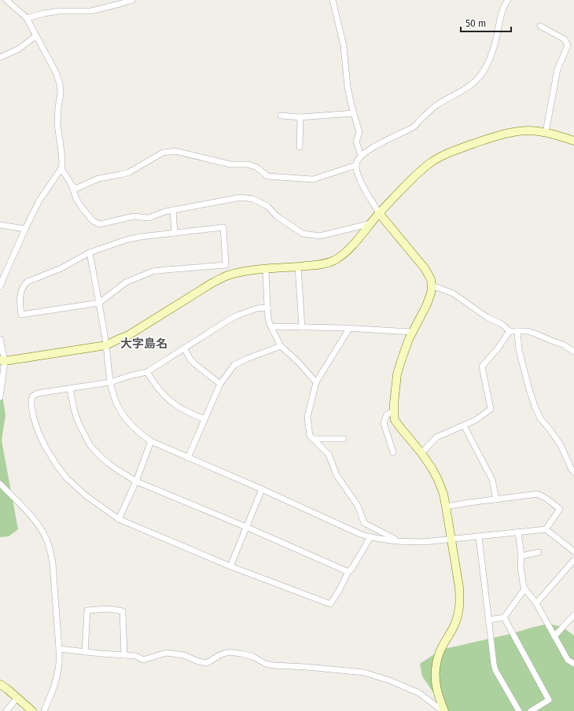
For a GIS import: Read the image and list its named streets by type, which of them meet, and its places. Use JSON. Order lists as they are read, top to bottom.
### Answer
{
  "districts": ["大字島名"],
  "scale_bar": "50 m"
}
